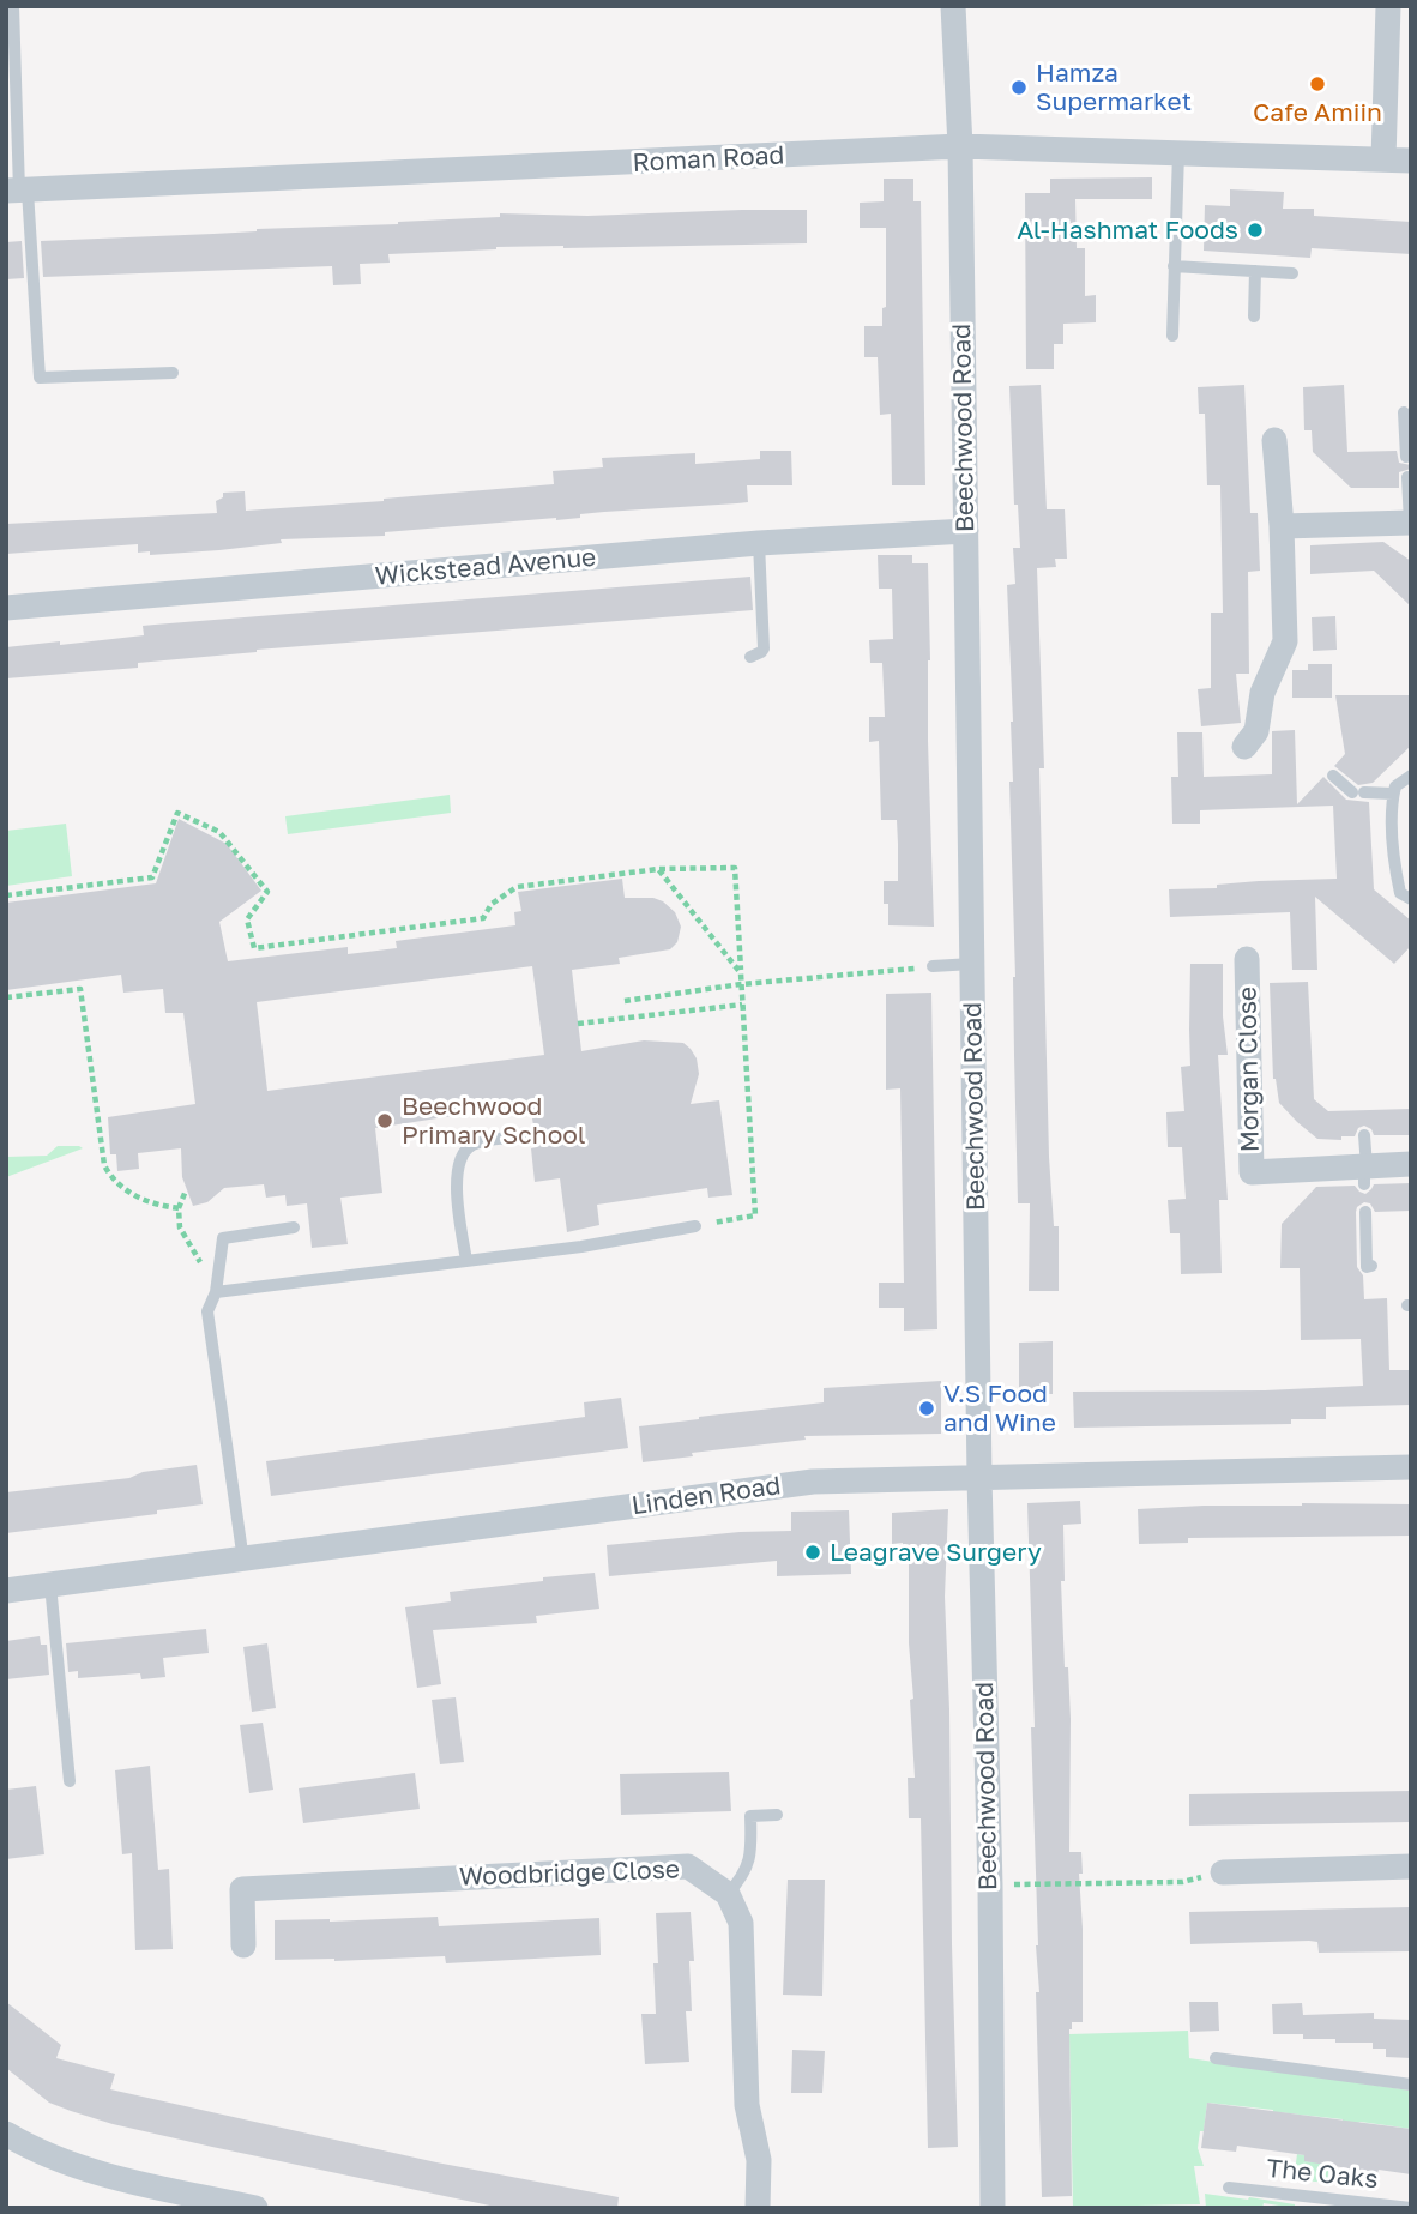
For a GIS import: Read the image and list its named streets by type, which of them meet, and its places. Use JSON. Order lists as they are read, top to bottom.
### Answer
{
  "streets": {
    "street": [
      "Roman Road",
      "Beechwood Road",
      "Wickstead Avenue",
      "Morgan Close",
      "Linden Road",
      "Woodbridge Close"
    ],
    "lane": ["The Oaks"]
  },
  "crossings": [
    ["Roman Road", "Beechwood Road"],
    ["Beechwood Road", "Wickstead Avenue"],
    ["Beechwood Road", "Linden Road"]
  ],
  "places": [
    "Cafe Amiin",
    "Hamza Supermarket",
    "Al-Hashmat Foods",
    "Beechwood Primary School",
    "V.S Food and Wine",
    "Leagrave Surgery"
  ]
}
